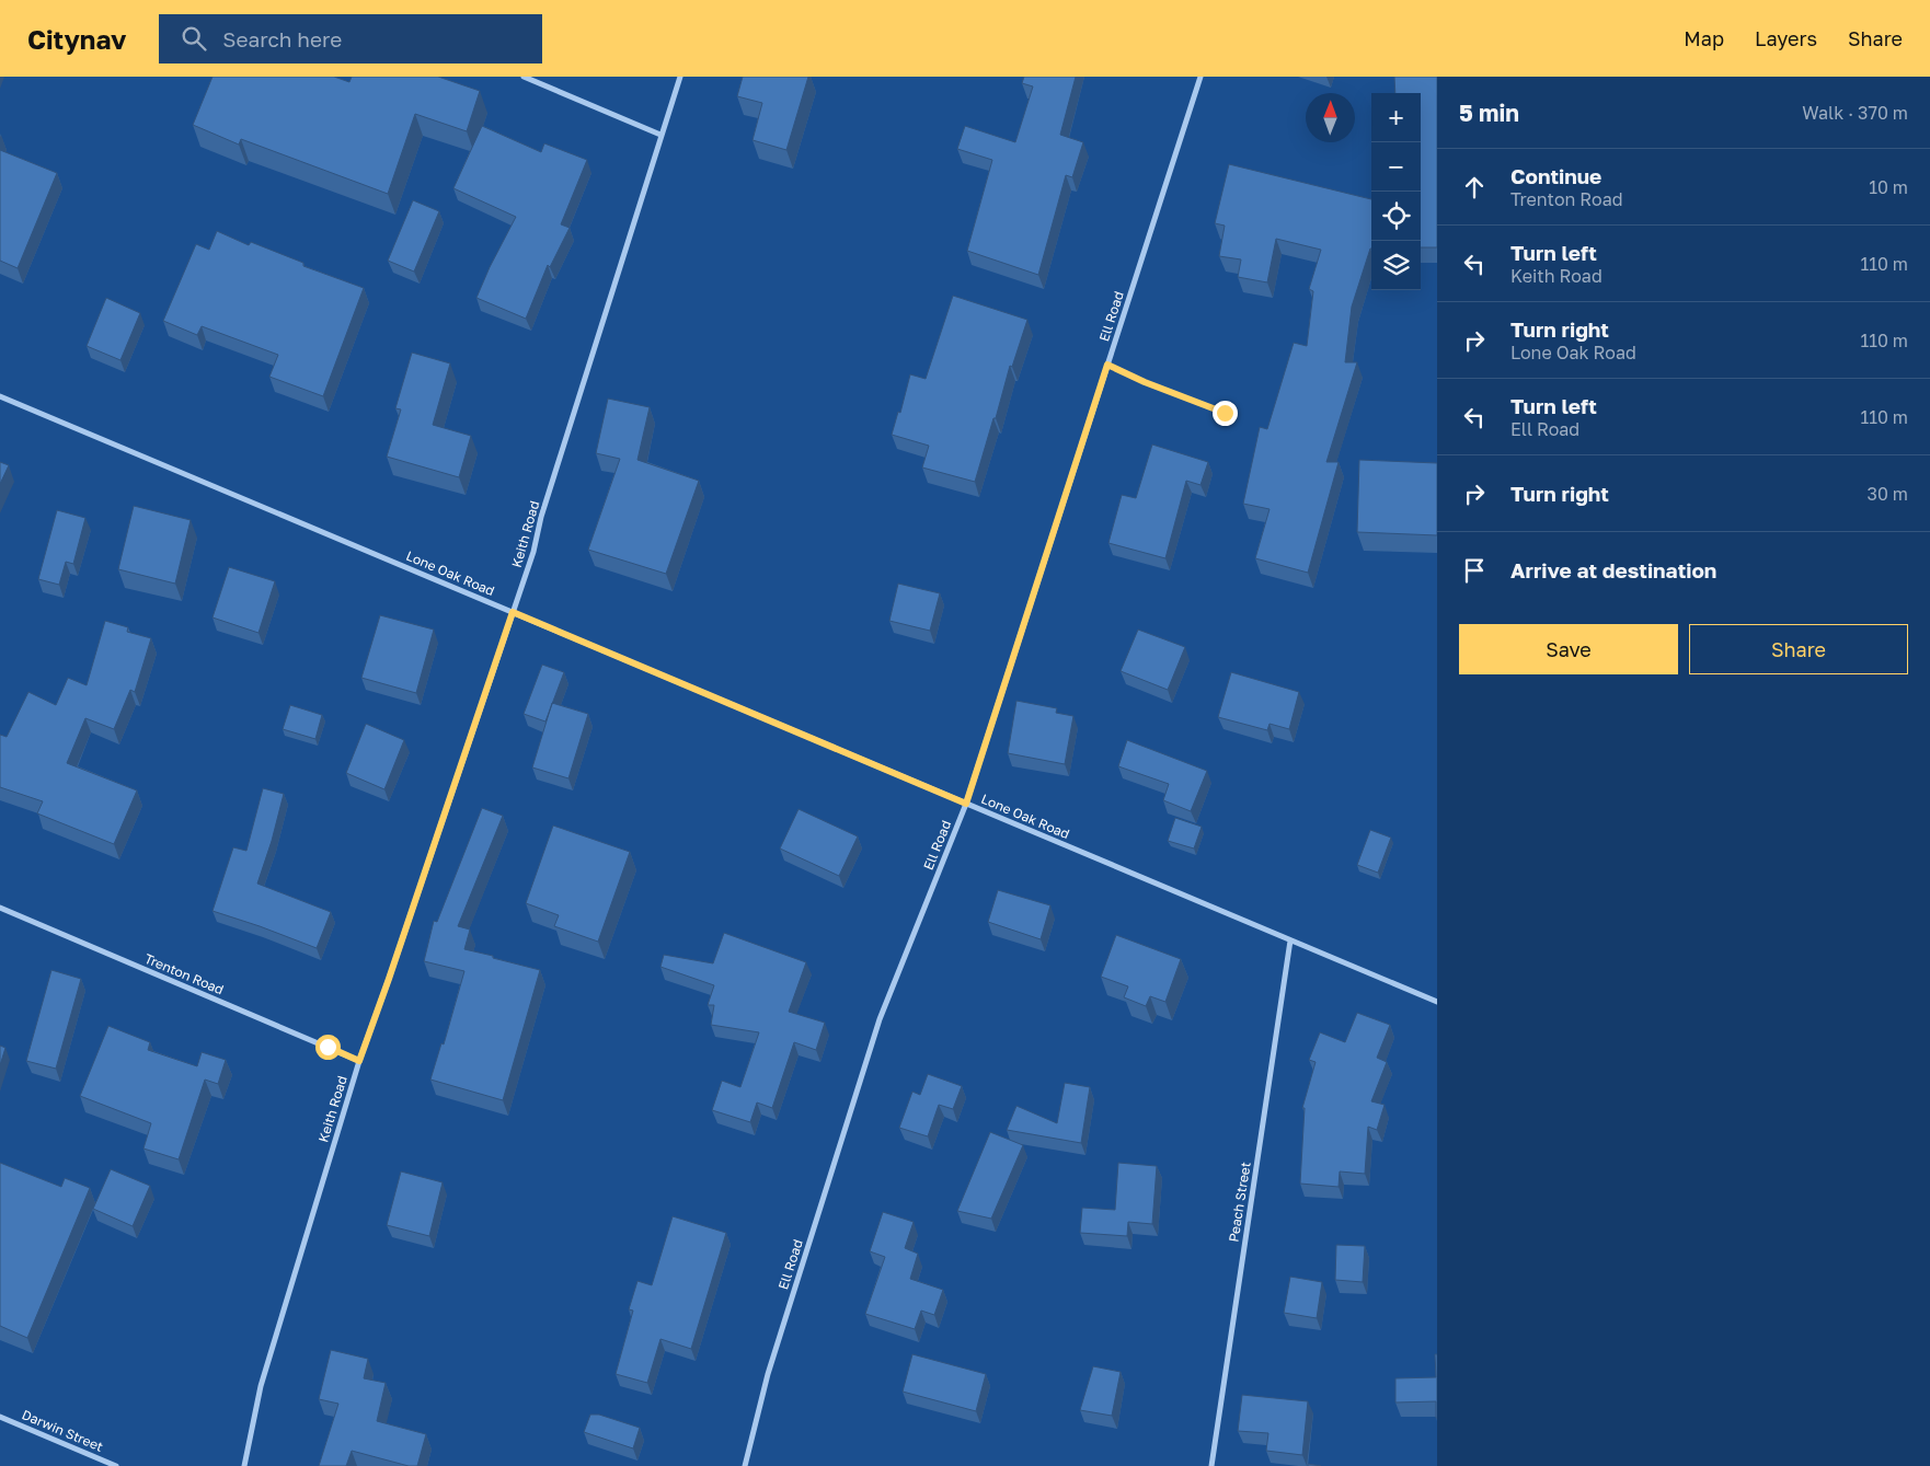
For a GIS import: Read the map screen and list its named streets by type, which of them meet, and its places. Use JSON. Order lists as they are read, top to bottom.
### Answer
{
  "streets": {
    "street": [
      "Ell Road",
      "Keith Road",
      "Lone Oak Road",
      "Trenton Road",
      "Peach Street",
      "Darwin Street"
    ]
  },
  "crossings": [
    ["Ell Road", "Lone Oak Road"],
    ["Keith Road", "Lone Oak Road"],
    ["Keith Road", "Trenton Road"],
    ["Lone Oak Road", "Peach Street"]
  ],
  "north": "top",
  "page": {
    "header": "Citynav",
    "search": "Search here",
    "nav": ["Map", "Layers", "Share"],
    "heading": ["5 min", "Walk · 370 m"],
    "map_buttons": ["+", "−"],
    "list": [
      ["Continue", "Trenton Road", "10 m"],
      ["Turn left", "Keith Road", "110 m"],
      ["Turn right", "Lone Oak Road", "110 m"],
      ["Turn left", "Ell Road", "110 m"],
      ["Turn right", "30 m"],
      "Arrive at destination"
    ],
    "buttons": ["Save", "Share"]
  }
}
